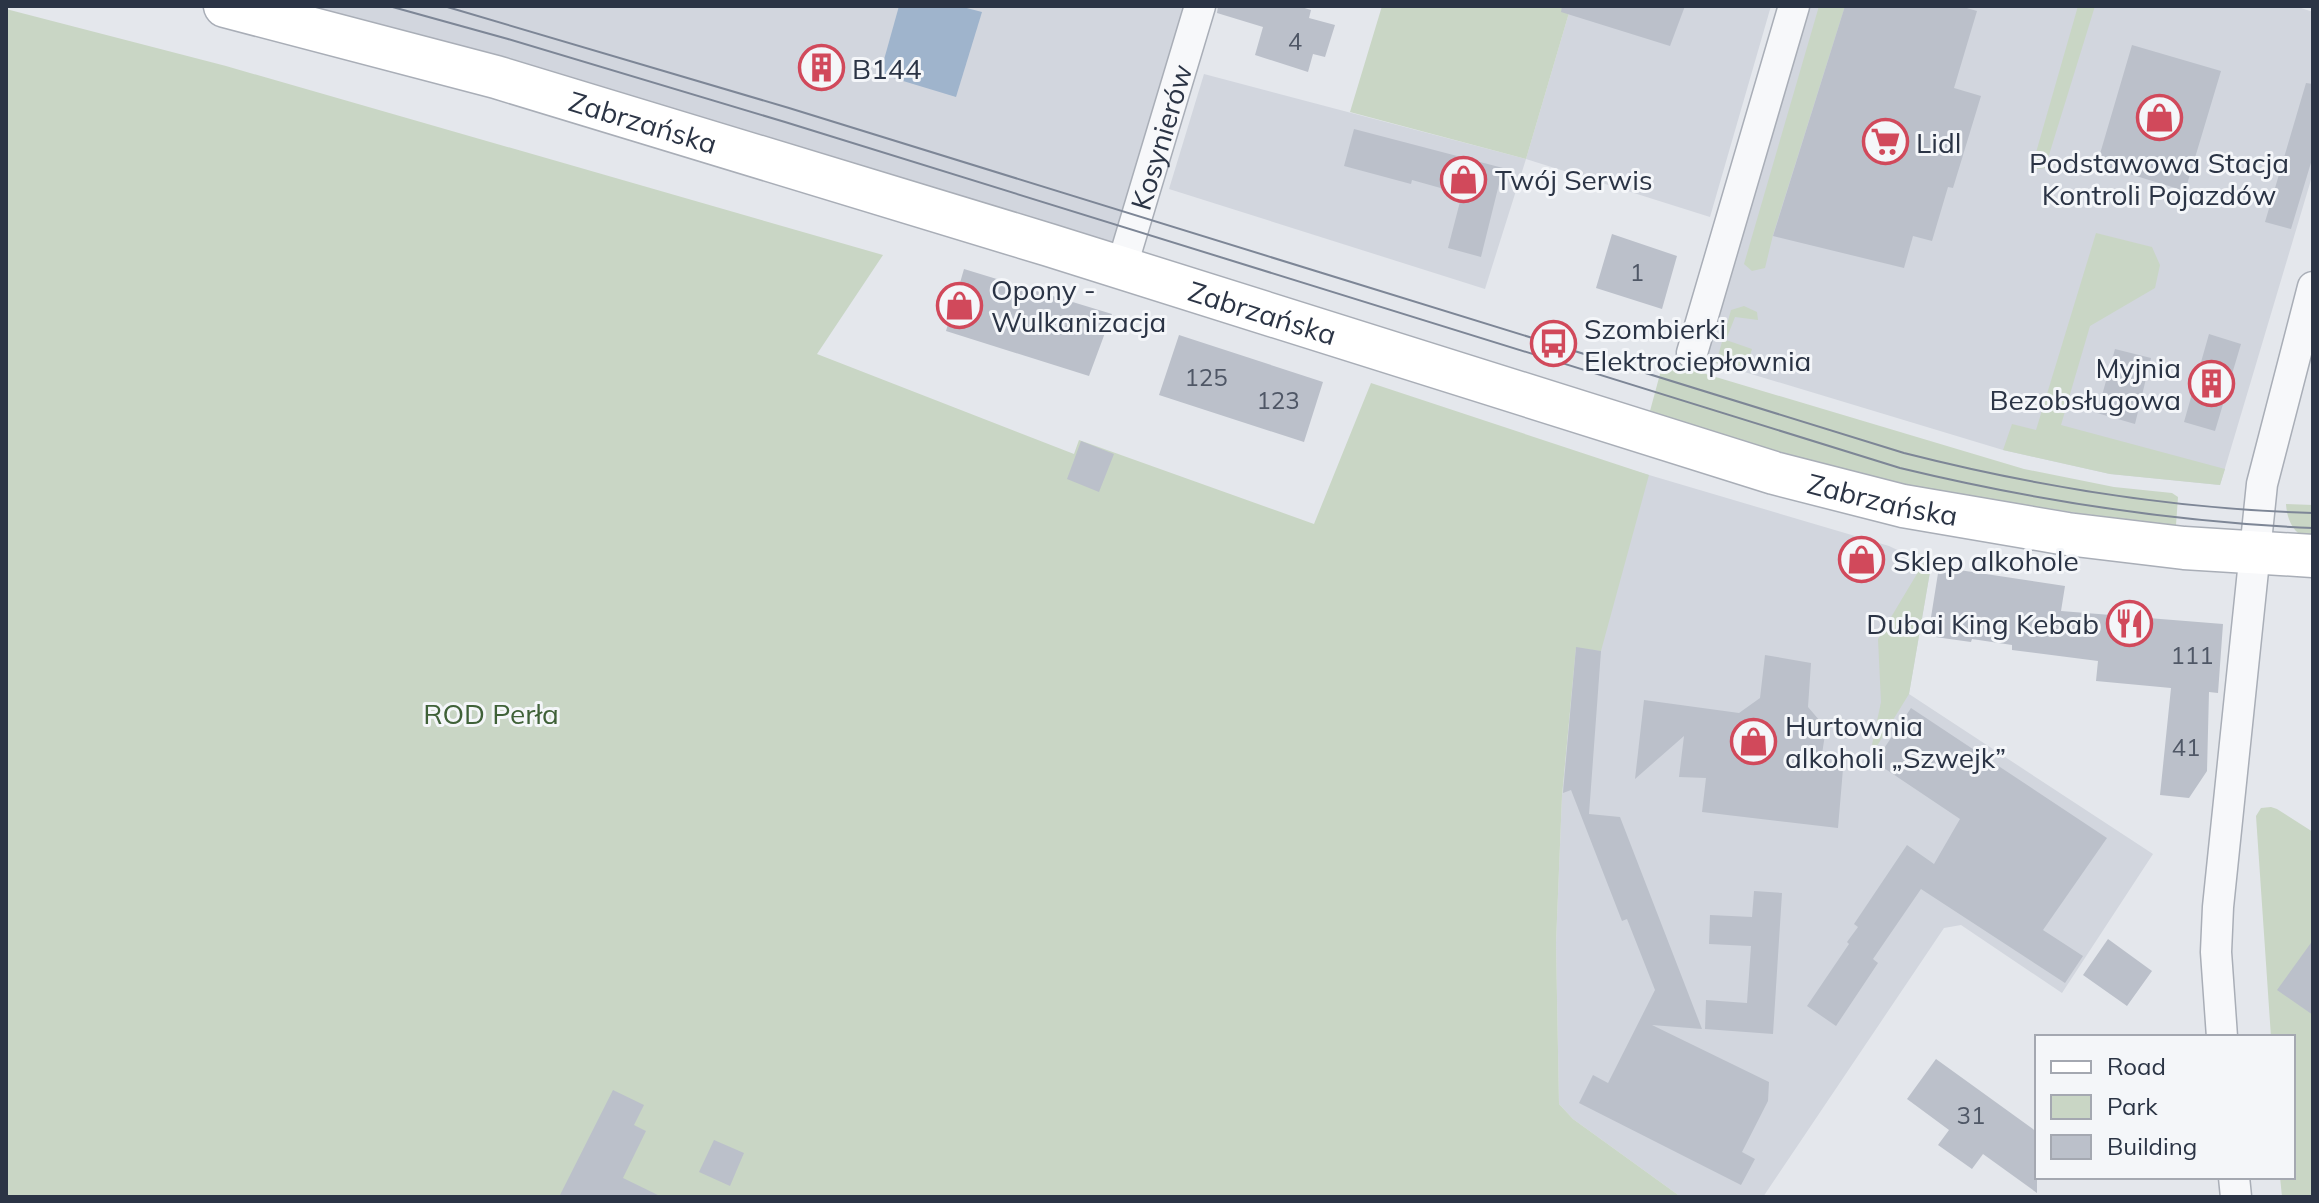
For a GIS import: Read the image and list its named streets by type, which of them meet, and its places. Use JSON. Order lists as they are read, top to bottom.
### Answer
{
  "streets": {
    "street": ["Zabrzańska", "Kosynierów"]
  },
  "crossings": [
    ["Zabrzańska", "Kosynierów"]
  ],
  "parks": ["ROD Perła"],
  "places": {
    "building": ["B144", "Myjnia Bezobsługowa"],
    "shop": [
      "Podstawowa Stacja Kontroli Pojazdów",
      "Twój Serwis",
      "Opony - Wulkanizacja",
      "Sklep alkohole",
      "Hurtownia alkoholi „Szwejk”"
    ],
    "supermarket": ["Lidl"],
    "bus stop": ["Szombierki Elektrociepłownia"],
    "restaurant": ["Dubai King Kebab"]
  },
  "house_numbers": [
    "4",
    "1",
    "125",
    "123",
    "111",
    "41",
    "31"
  ],
  "legend": ["Road", "Park", "Building"]
}
